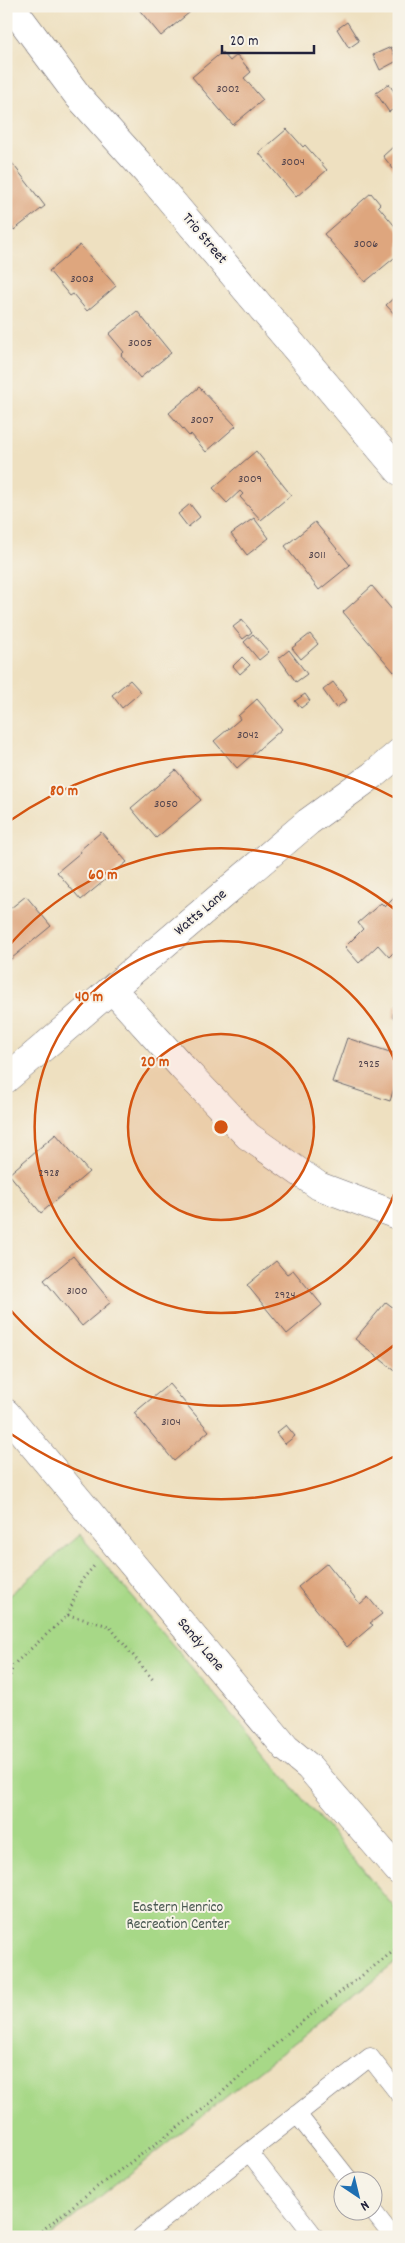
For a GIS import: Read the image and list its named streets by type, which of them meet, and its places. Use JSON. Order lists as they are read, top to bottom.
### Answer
{
  "streets": {
    "street": ["Trio Street", "Watts Lane", "Sandy Lane"]
  },
  "parks": ["Eastern Henrico Recreation Center"],
  "house_numbers": [
    "3002",
    "3004",
    "3006",
    "3003",
    "3005",
    "3007",
    "3009",
    "3011",
    "3042",
    "3050",
    "2925",
    "2928",
    "3100",
    "2924",
    "3104"
  ],
  "scale_bar": "20 m",
  "north": "bottom right",
  "rings": [
    "80 m",
    "60 m",
    "40 m",
    "20 m"
  ]
}
